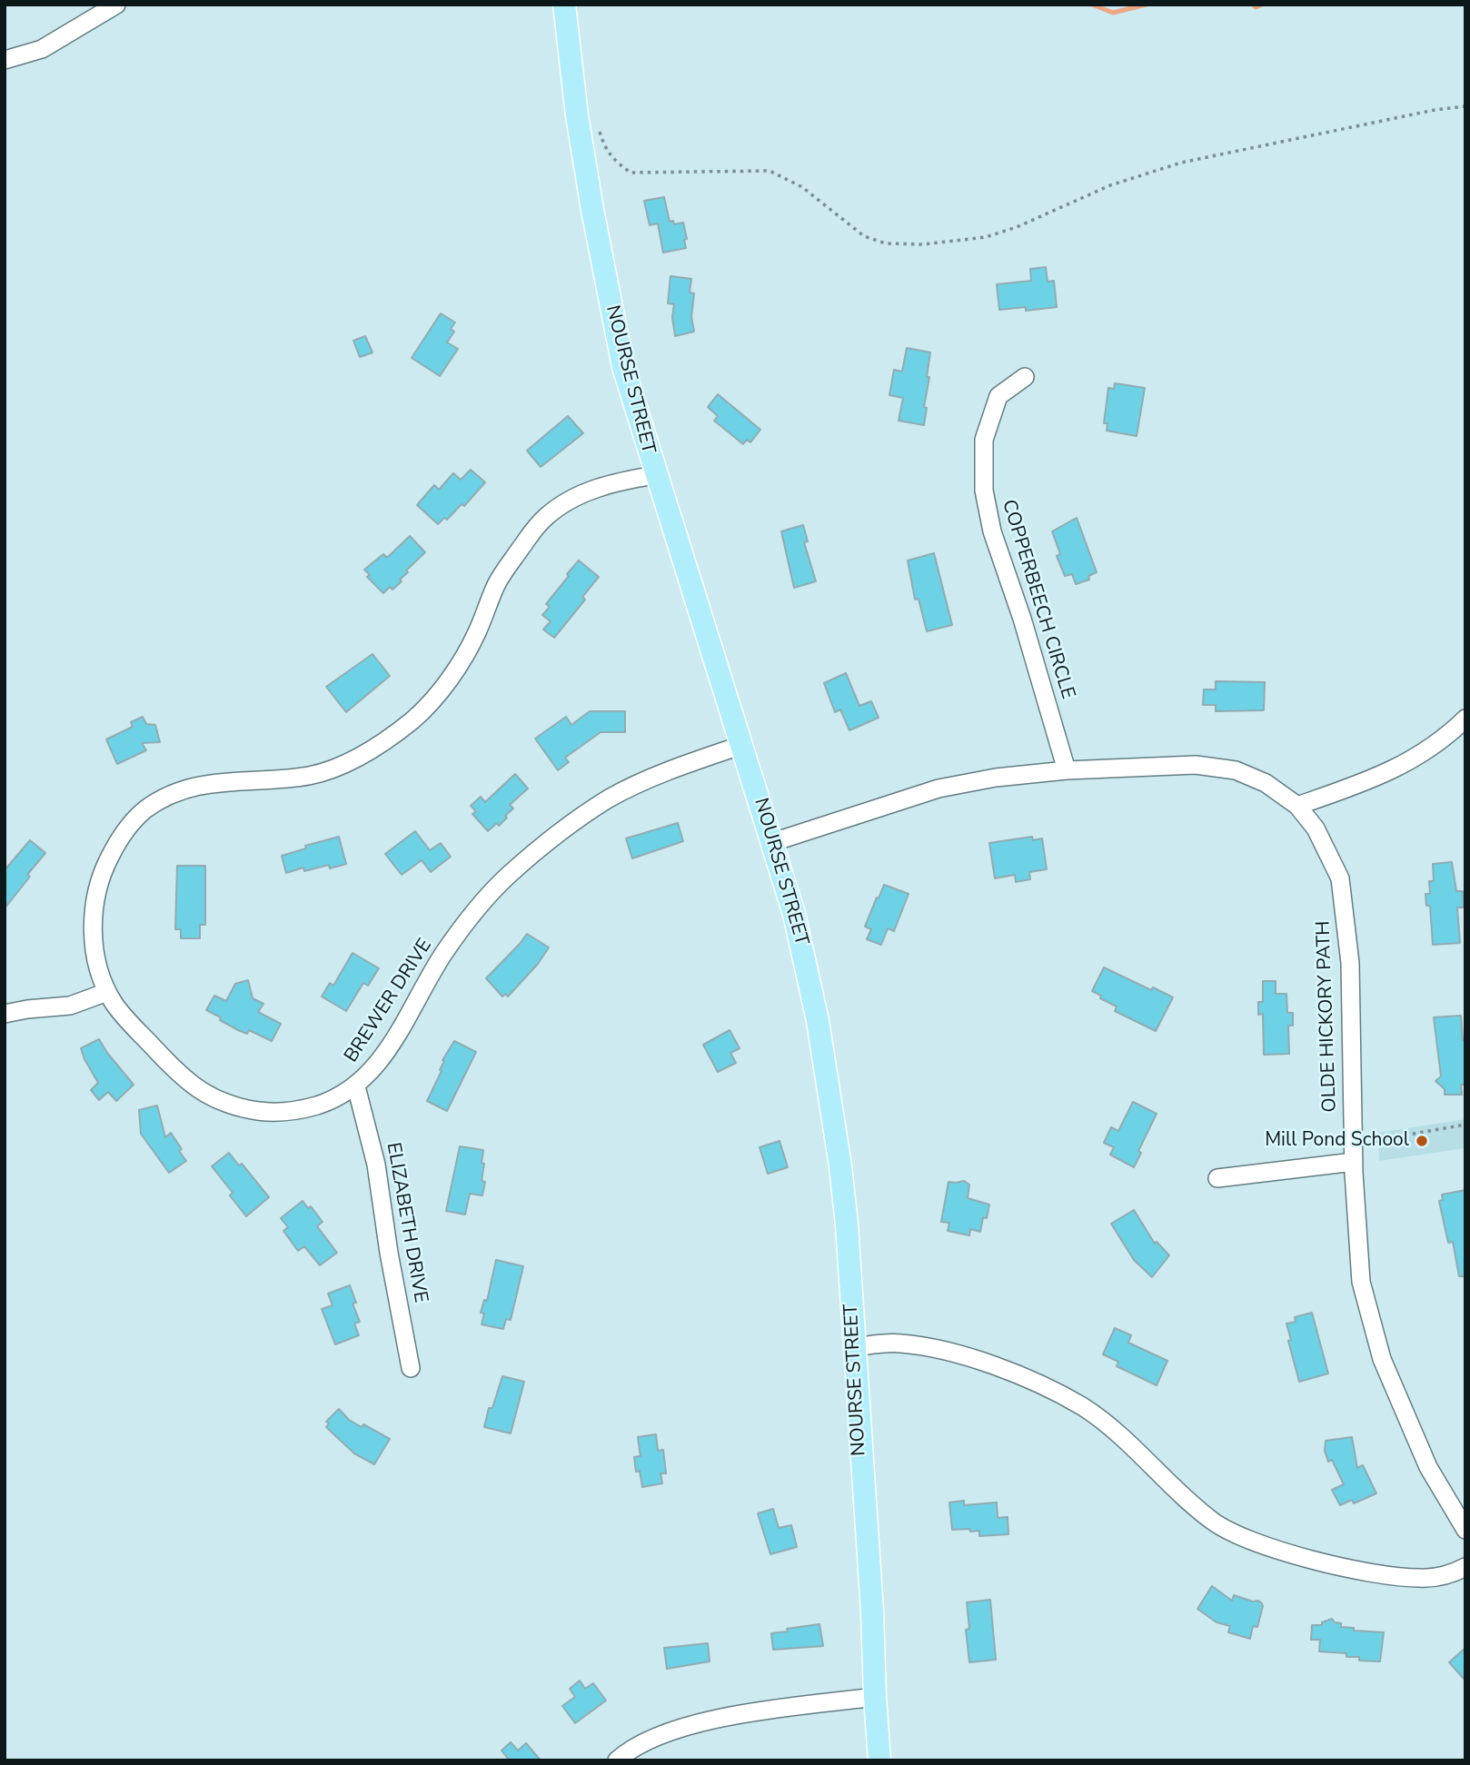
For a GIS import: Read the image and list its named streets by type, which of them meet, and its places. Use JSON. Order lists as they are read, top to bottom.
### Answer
{
  "streets": {
    "main road": ["NOURSE STREET"],
    "street": [
      "COPPERBEECH CIRCLE",
      "BREWER DRIVE",
      "OLDE HICKORY PATH",
      "ELIZABETH DRIVE"
    ]
  },
  "crossings": [
    ["NOURSE STREET", "BREWER DRIVE"],
    ["NOURSE STREET", "OLDE HICKORY PATH"],
    ["COPPERBEECH CIRCLE", "OLDE HICKORY PATH"],
    ["BREWER DRIVE", "ELIZABETH DRIVE"]
  ],
  "places": ["Mill Pond School"]
}
